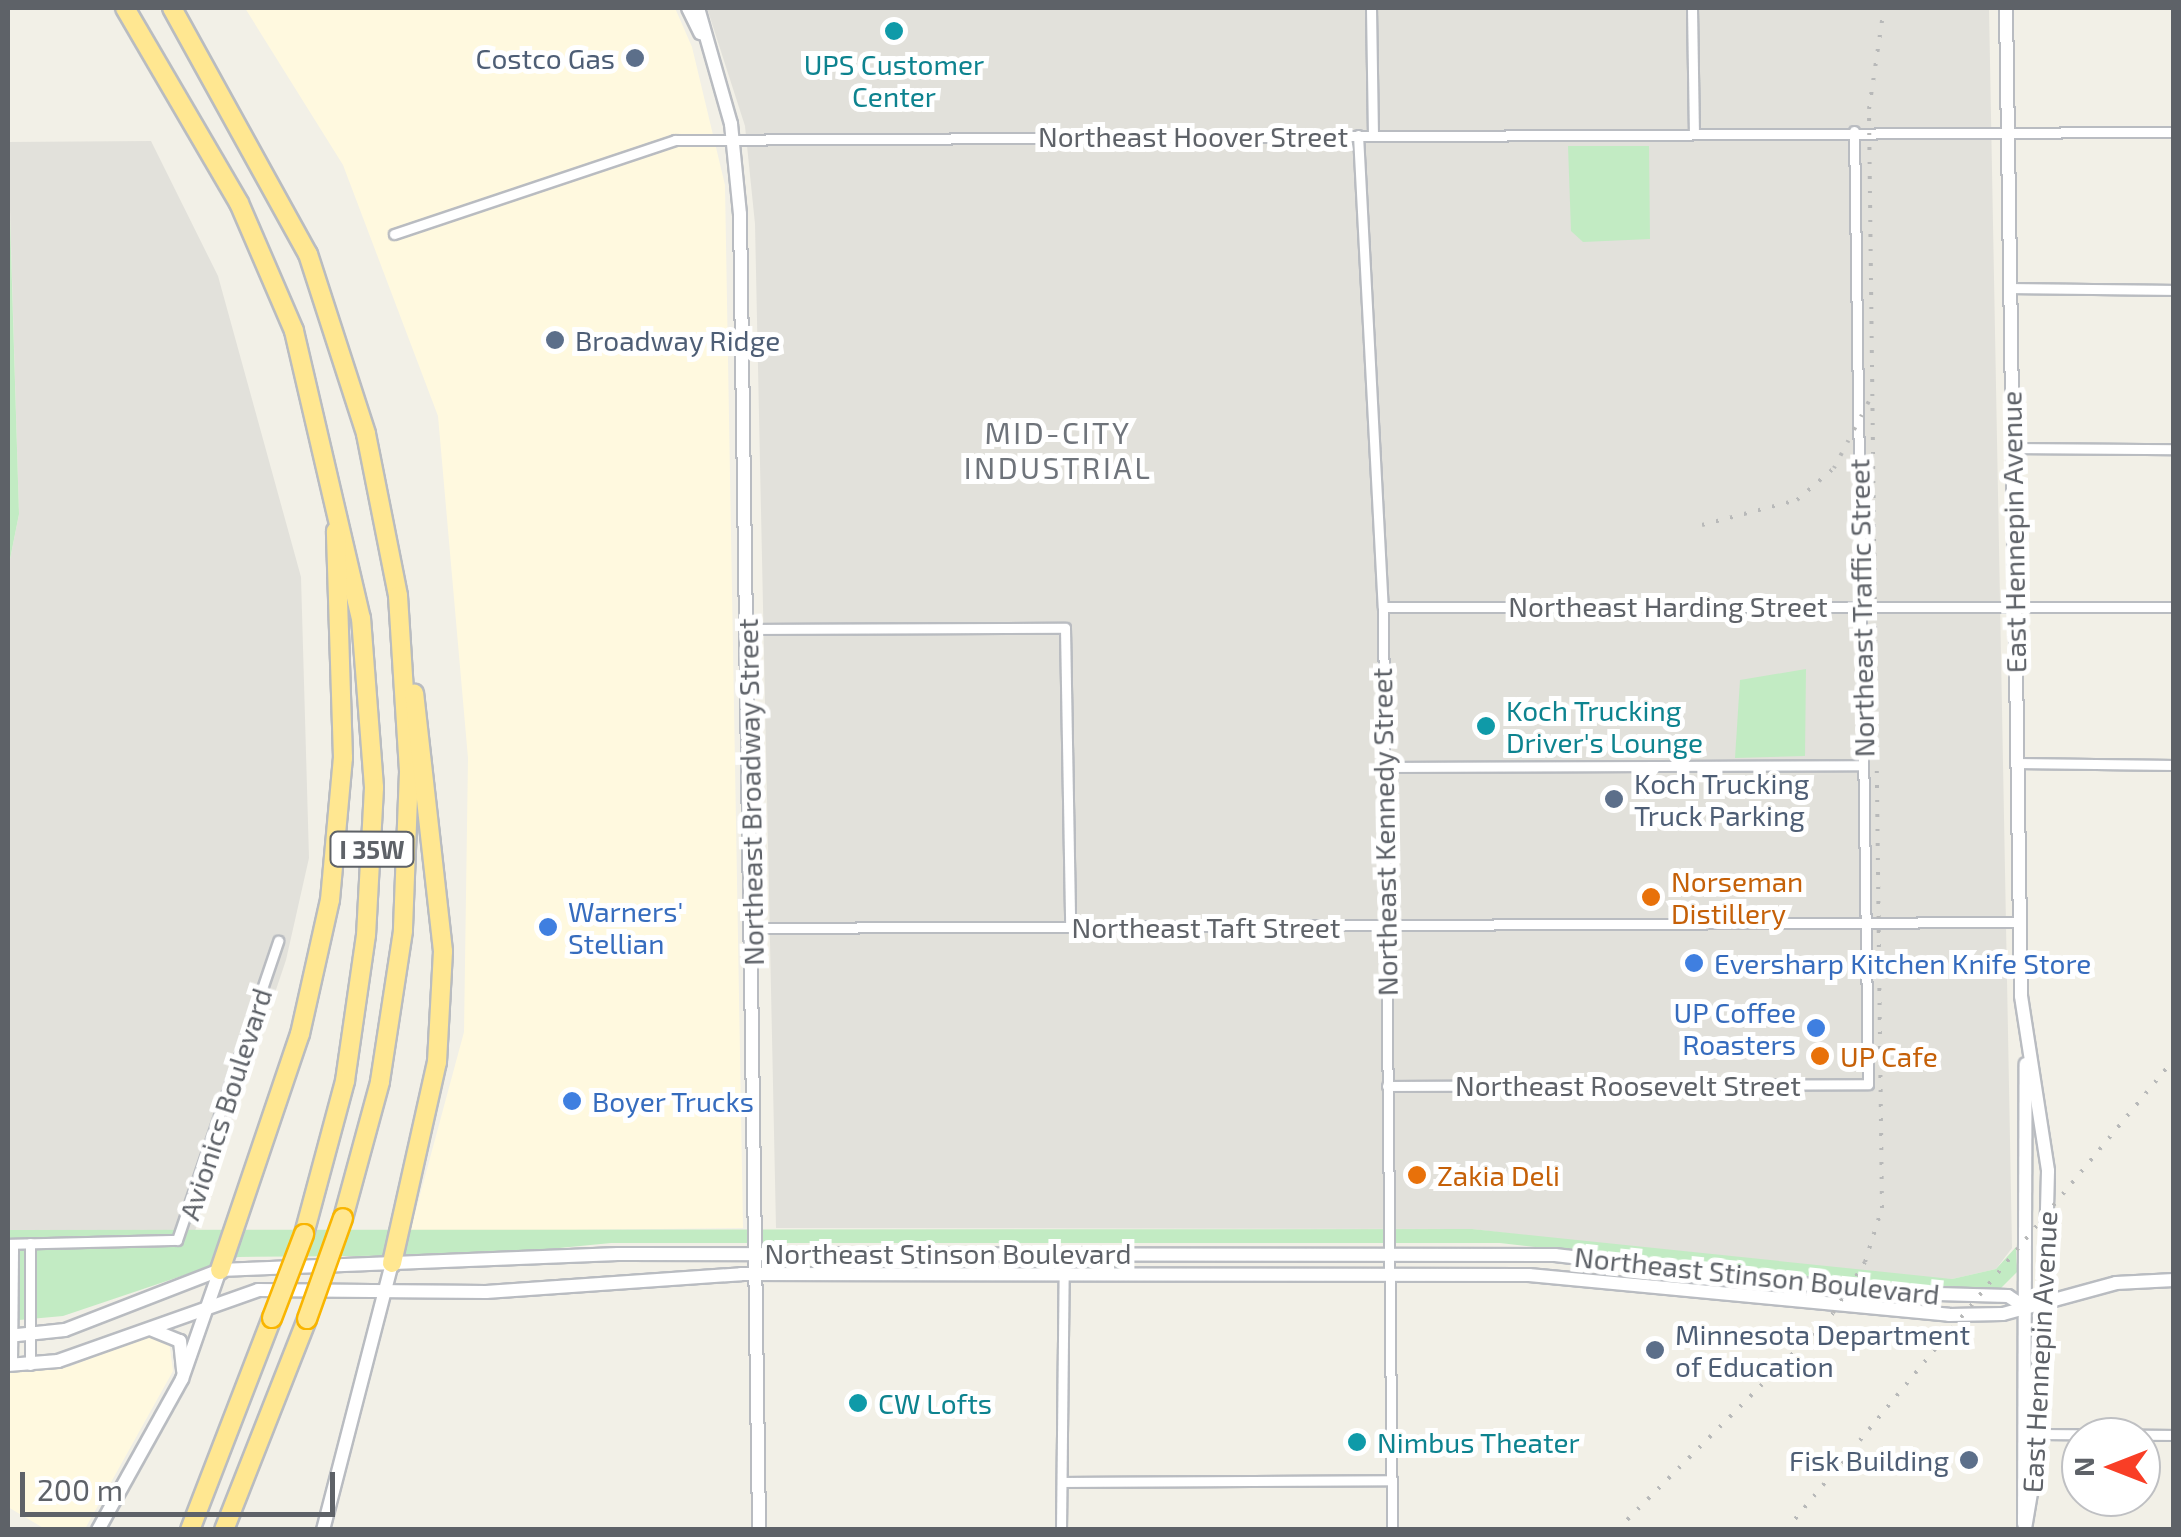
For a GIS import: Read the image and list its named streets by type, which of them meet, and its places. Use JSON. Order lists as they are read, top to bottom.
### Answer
{
  "streets": {
    "highway": ["I 35W"],
    "main road": ["East Hennepin Avenue", "Northeast Broadway Street", "Northeast Stinson Boulevard"],
    "street": [
      "Northeast Hoover Street",
      "Northeast Harding Street",
      "Northeast Traffic Street",
      "Northeast Kennedy Street",
      "Northeast Taft Street",
      "Northeast Roosevelt Street",
      "Avionics Boulevard"
    ]
  },
  "crossings": [
    ["Northeast Hoover Street", "East Hennepin Avenue"],
    ["Northeast Hoover Street", "Northeast Traffic Street"],
    ["Northeast Hoover Street", "Northeast Broadway Street"],
    ["Northeast Hoover Street", "Northeast Kennedy Street"],
    ["East Hennepin Avenue", "Northeast Harding Street"],
    ["East Hennepin Avenue", "Northeast Taft Street"],
    ["East Hennepin Avenue", "Northeast Stinson Boulevard"],
    ["Northeast Harding Street", "Northeast Traffic Street"],
    ["Northeast Harding Street", "Northeast Kennedy Street"],
    ["Northeast Traffic Street", "Northeast Taft Street"],
    ["Northeast Traffic Street", "Northeast Roosevelt Street"],
    ["Northeast Broadway Street", "Northeast Taft Street"],
    ["Northeast Broadway Street", "Northeast Stinson Boulevard"],
    ["Northeast Kennedy Street", "Northeast Taft Street"],
    ["Northeast Kennedy Street", "Northeast Roosevelt Street"],
    ["Northeast Kennedy Street", "Northeast Stinson Boulevard"],
    ["Avionics Boulevard", "Northeast Stinson Boulevard"]
  ],
  "districts": ["MID-CITY INDUSTRIAL"],
  "places": [
    "UPS Customer Center",
    "Costco Gas",
    "Broadway Ridge",
    "Koch Trucking Driver's Lounge",
    "Koch Trucking Truck Parking",
    "Norseman Distillery",
    "Warners' Stellian",
    "Eversharp Kitchen Knife Store",
    "UP Coffee Roasters",
    "UP Cafe",
    "Boyer Trucks",
    "Zakia Deli",
    "Minnesota Department of Education",
    "CW Lofts",
    "Nimbus Theater",
    "Fisk Building"
  ],
  "scale_bar": "200 m",
  "north": "left"
}
